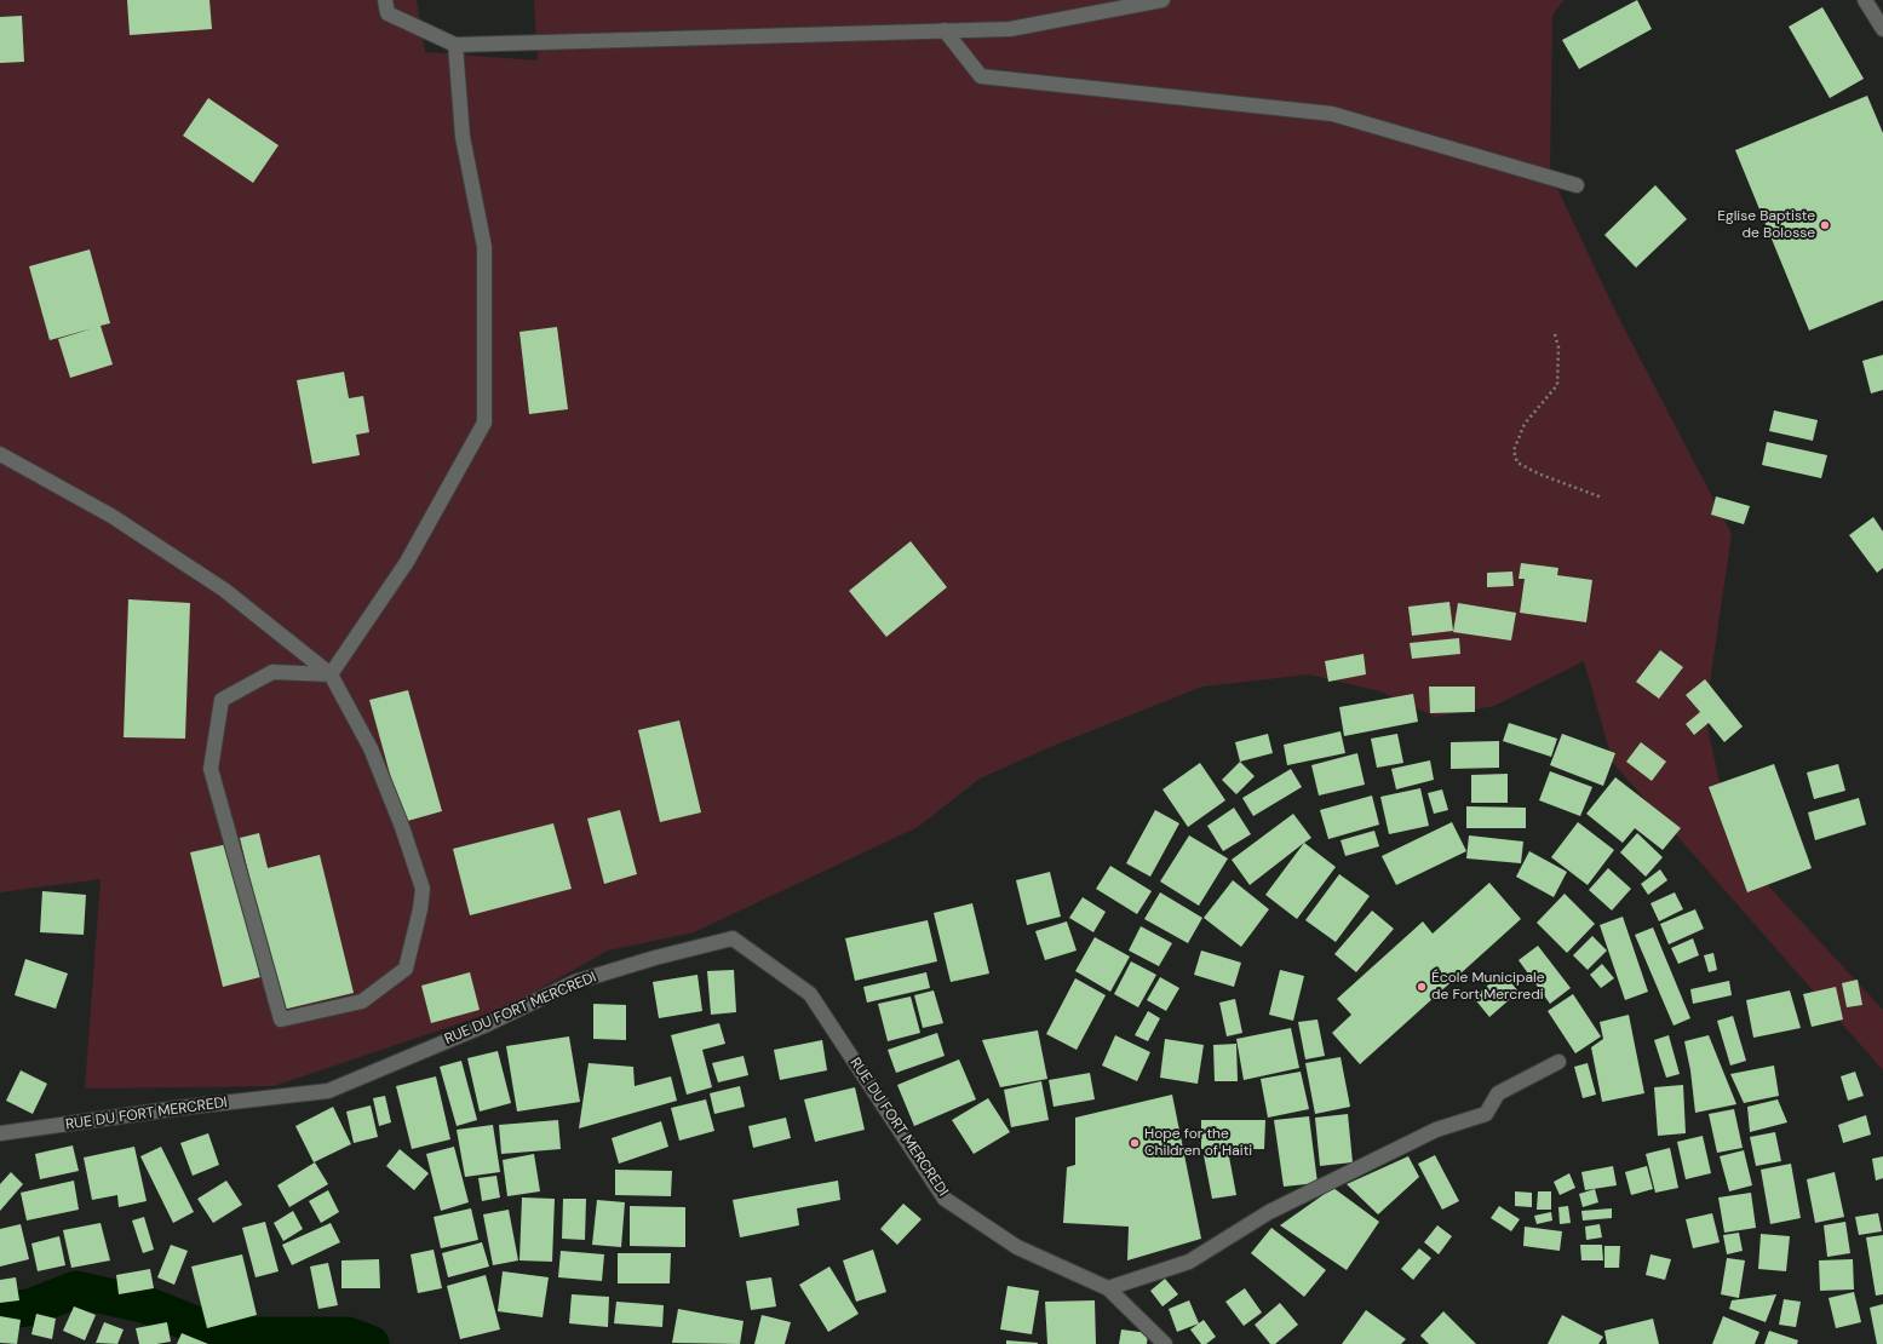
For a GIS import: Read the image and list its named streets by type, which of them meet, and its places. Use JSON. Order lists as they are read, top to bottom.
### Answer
{
  "streets": {
    "street": ["RUE DU FORT MERCREDI"]
  },
  "places": ["Eglise Baptiste de Bolosse", "École Municipale de Fort Mercredi", "Hope for the Children of Haiti"]
}
